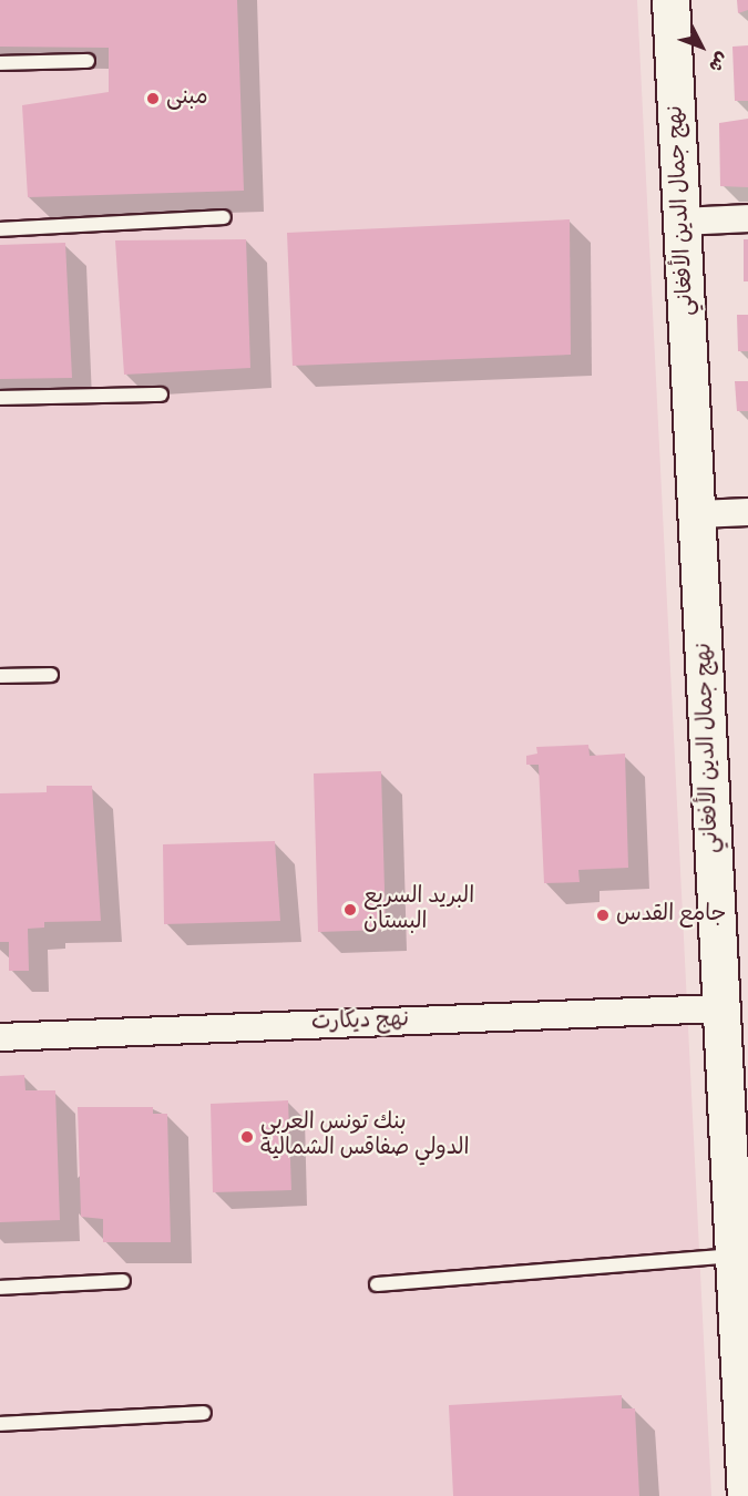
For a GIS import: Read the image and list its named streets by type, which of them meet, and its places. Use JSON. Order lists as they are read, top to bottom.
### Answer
{
  "streets": {
    "main road": ["نهج جمال الدين الأفغاني"],
    "street": ["نهج ديكارت"]
  },
  "crossings": [
    ["نهج جمال الدين الأفغاني", "نهج ديكارت"]
  ],
  "places": [
    "مبنى",
    "البريد السريع البستان",
    "جامع القدس",
    "بنك تونس العربي الدولي صفاقس الشمالية"
  ],
  "north": "bottom right"
}
